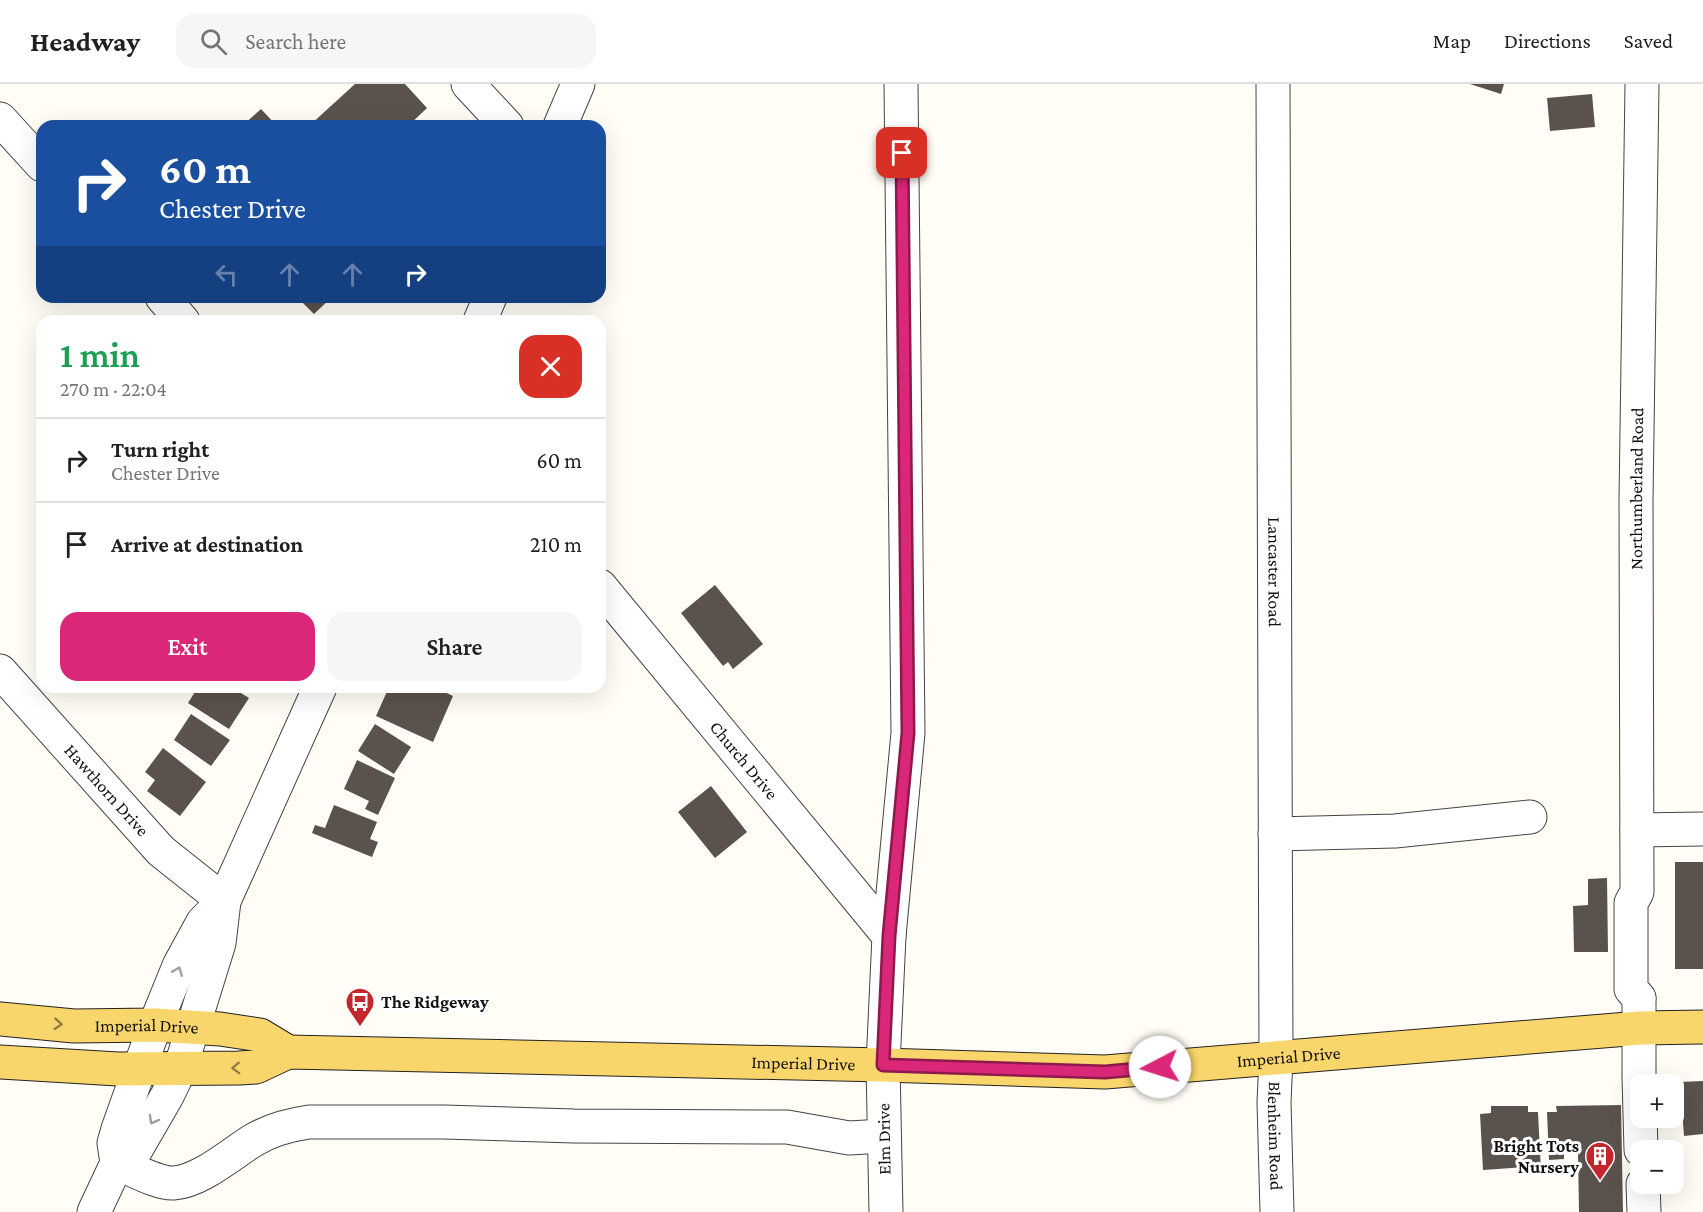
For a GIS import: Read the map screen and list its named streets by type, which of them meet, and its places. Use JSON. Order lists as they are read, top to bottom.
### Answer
{
  "streets": {
    "main road": ["Imperial Drive"],
    "street": [
      "Northumberland Road",
      "Lancaster Road",
      "Church Drive",
      "Hawthorn Drive",
      "Blenheim Road",
      "Elm Drive"
    ]
  },
  "crossings": [
    ["Northumberland Road", "Imperial Drive"],
    ["Lancaster Road", "Imperial Drive"],
    ["Lancaster Road", "Blenheim Road"],
    ["Church Drive", "Elm Drive"],
    ["Imperial Drive", "Blenheim Road"],
    ["Imperial Drive", "Elm Drive"]
  ],
  "places": {
    "bus stop": ["The Ridgeway"],
    "building": ["Bright Tots Nursery"]
  },
  "page": {
    "header": "Headway",
    "search": "Search here",
    "nav": ["Map", "Directions", "Saved"],
    "turn": ["60 m", "Chester Drive"],
    "heading": ["1 min", "270 m · 22:04"],
    "list": [
      {
        "name": "Turn right",
        "note": "Chester Drive",
        "value": "60 m"
      },
      {
        "name": "Arrive at destination",
        "value": "210 m"
      }
    ],
    "buttons": ["Exit", "Share"],
    "map_buttons": ["+", "−"]
  }
}
